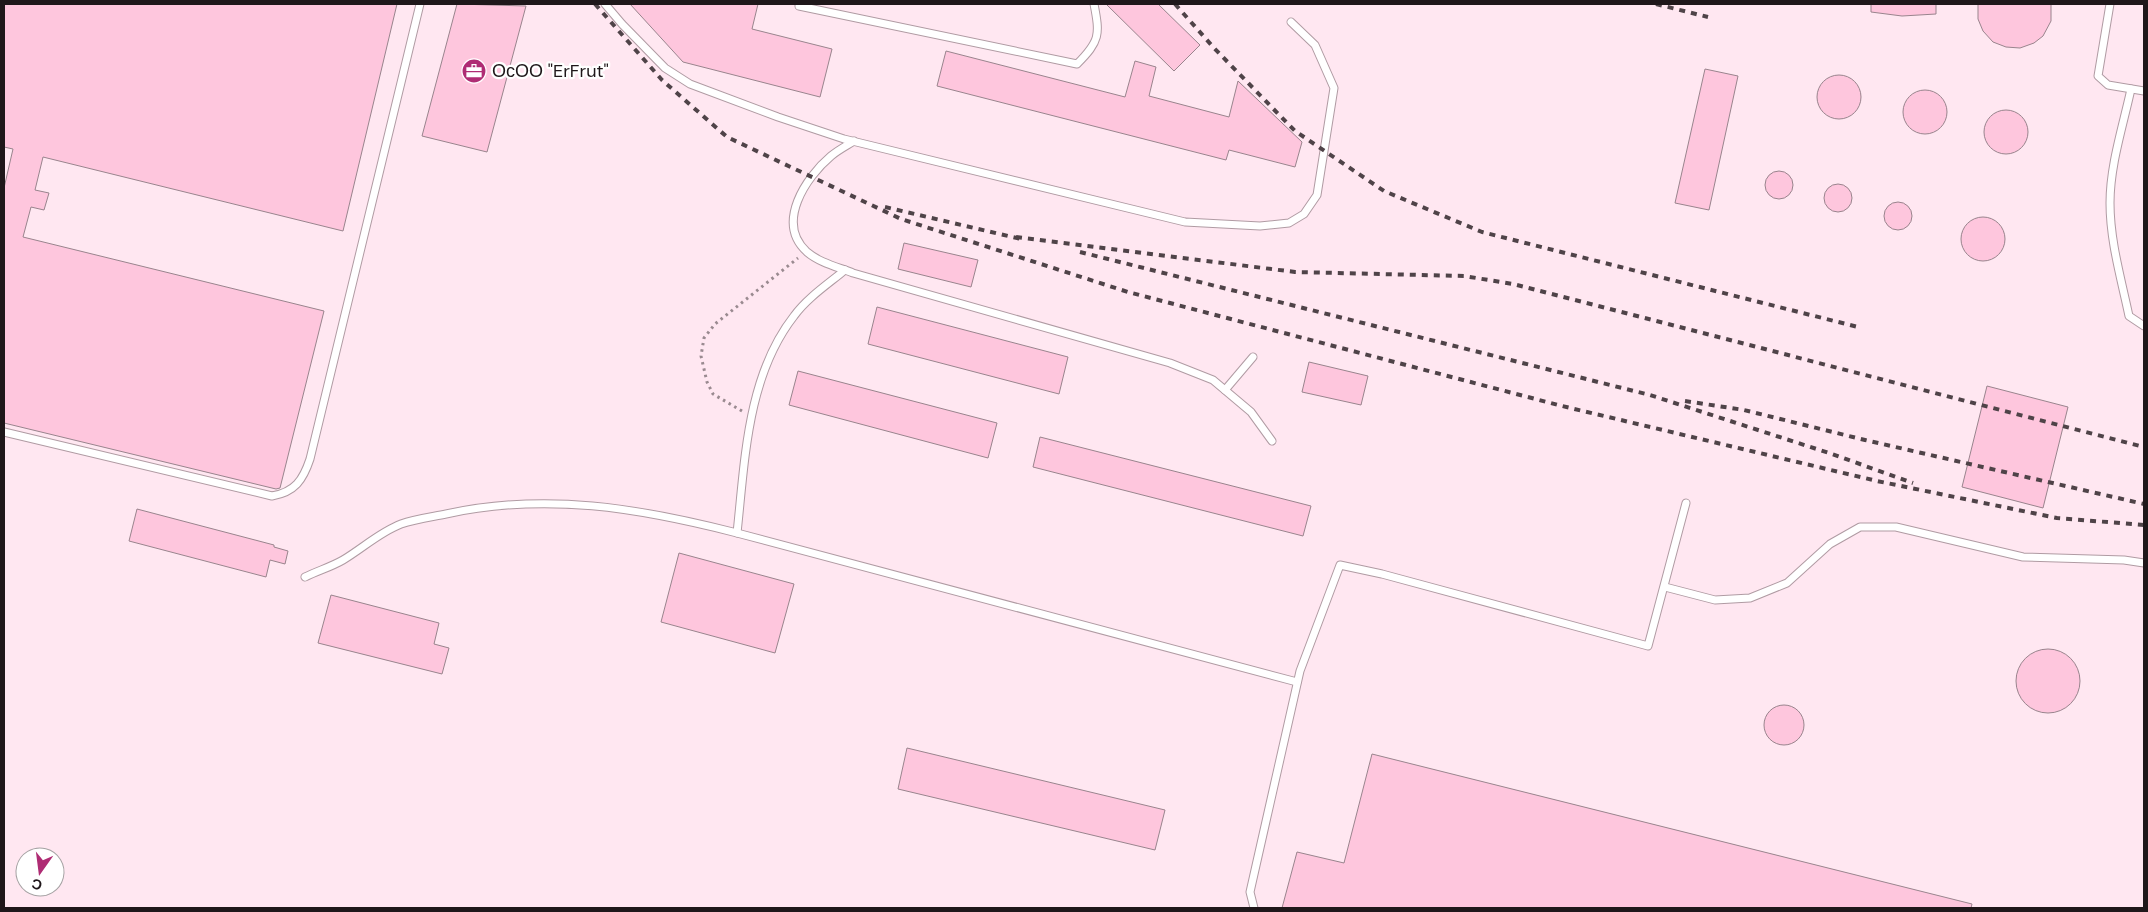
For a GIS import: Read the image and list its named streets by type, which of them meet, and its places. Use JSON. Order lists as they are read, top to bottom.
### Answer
{
  "places": {
    "office": ["ОсОО \"ErFrut\""]
  },
  "north": "bottom"
}
